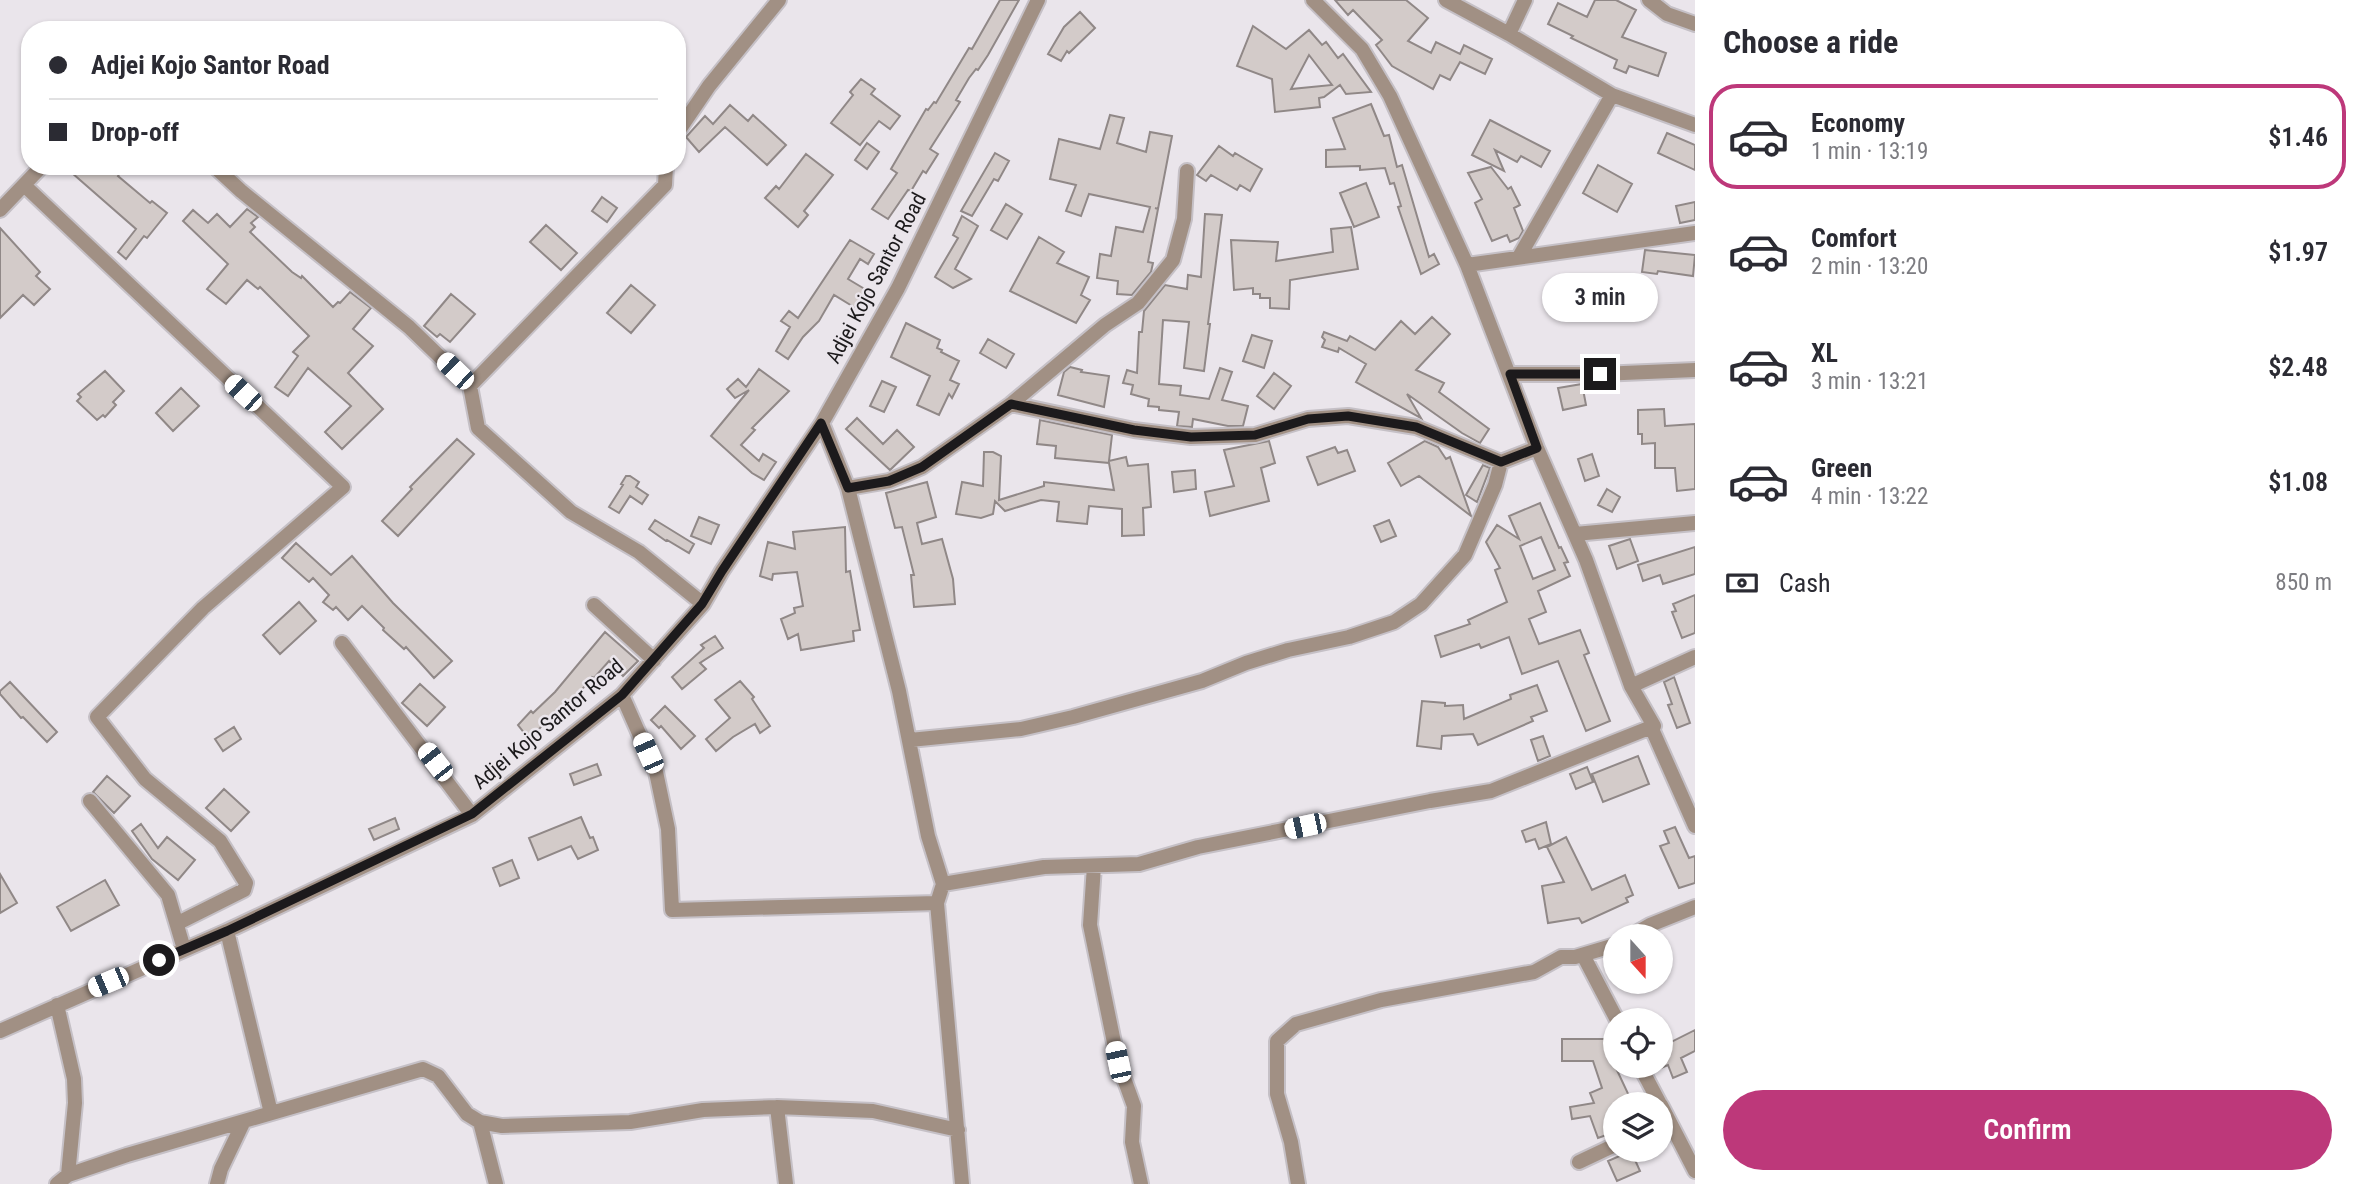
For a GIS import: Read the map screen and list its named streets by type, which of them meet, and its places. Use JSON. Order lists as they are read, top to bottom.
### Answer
{
  "streets": {
    "street": ["Adjei Kojo Santor Road"]
  },
  "north": "bottom",
  "page": {
    "heading": "Choose a ride",
    "banner": ["Adjei Kojo Santor Road", "Drop-off"],
    "list": [
      {
        "name": "Economy",
        "note": "1 min · 13:19",
        "value": "$1.46"
      },
      {
        "name": "Comfort",
        "note": "2 min · 13:20",
        "value": "$1.97"
      },
      {
        "name": "XL",
        "note": "3 min · 13:21",
        "value": "$2.48"
      },
      {
        "name": "Green",
        "note": "4 min · 13:22",
        "value": "$1.08"
      }
    ],
    "bubble": "3 min",
    "pay": ["Cash", "850 m"],
    "buttons": "Confirm"
  }
}
